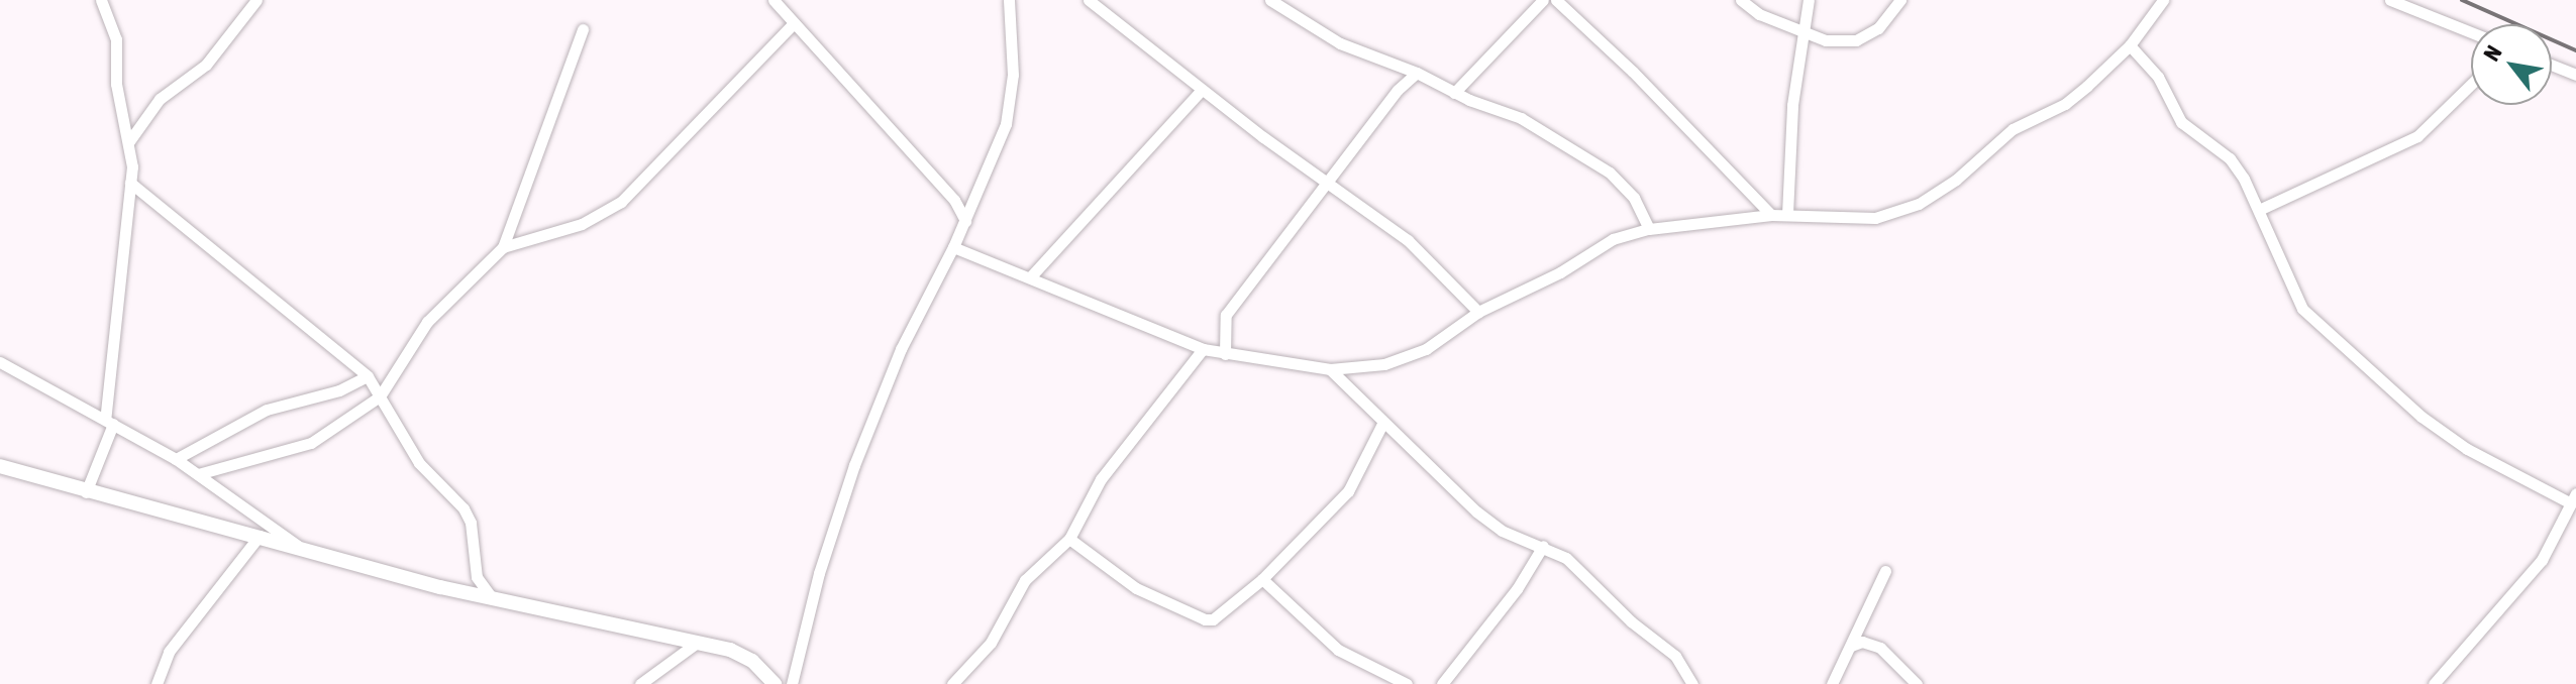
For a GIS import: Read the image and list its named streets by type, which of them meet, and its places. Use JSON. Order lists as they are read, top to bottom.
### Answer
{
  "north": "top left"
}
